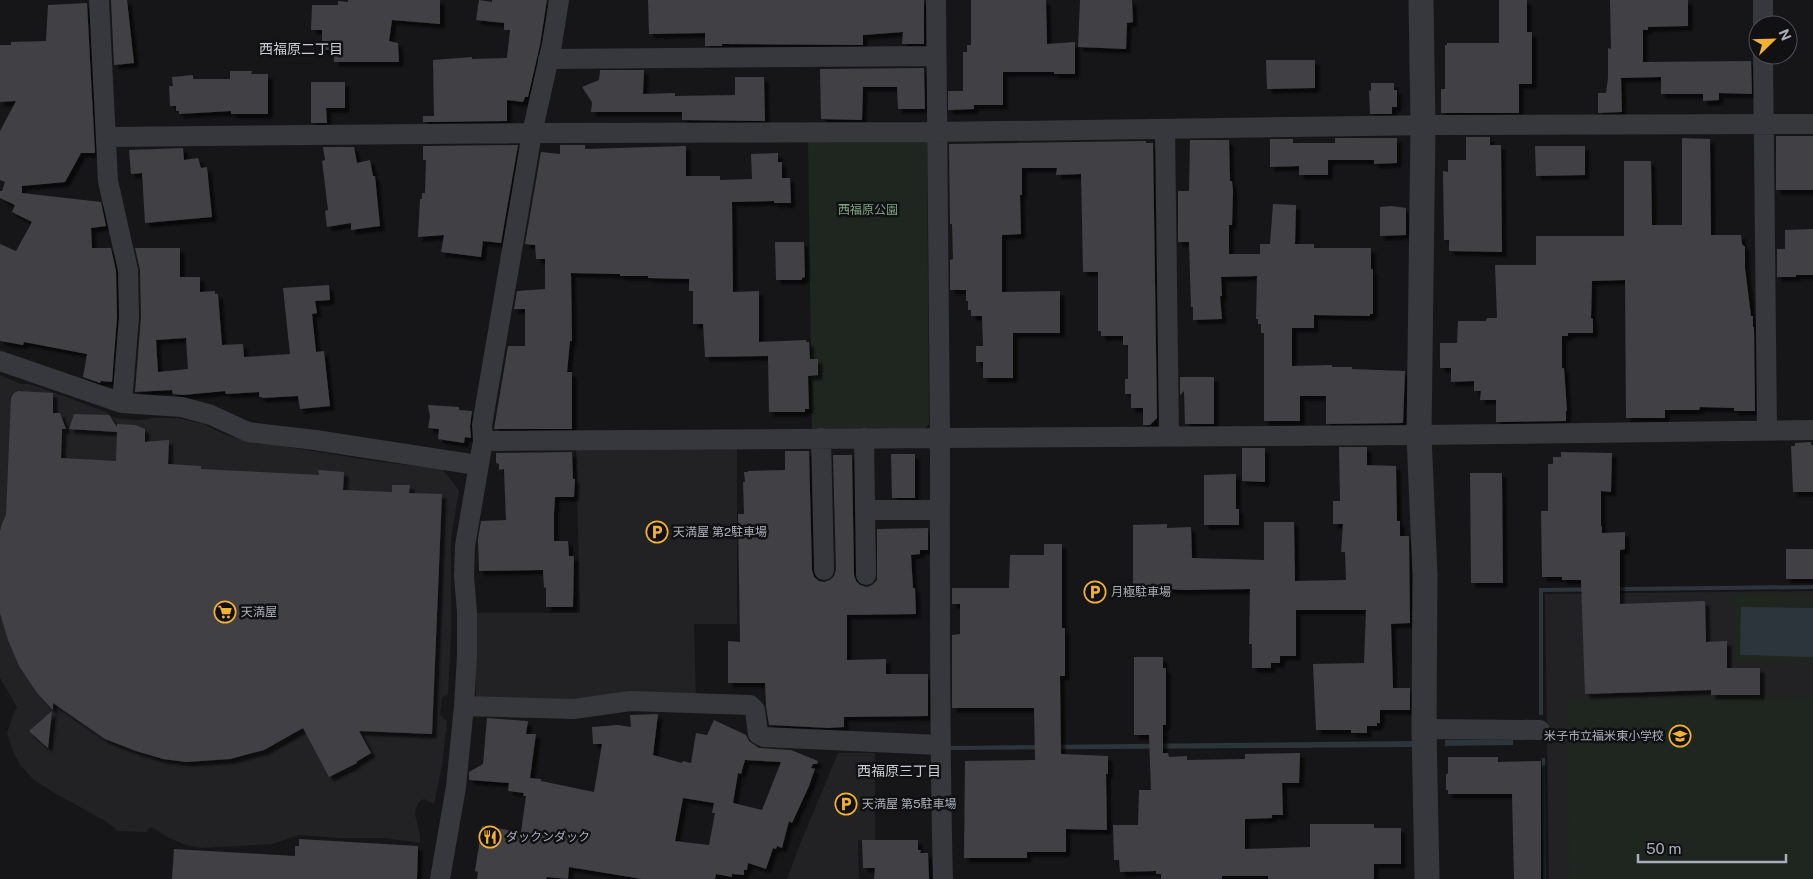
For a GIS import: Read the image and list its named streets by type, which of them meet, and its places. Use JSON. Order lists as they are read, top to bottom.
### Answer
{
  "districts": ["西福原二丁目", "西福原三丁目"],
  "parks": ["西福原公園"],
  "places": {
    "parking": ["天満屋 第2駐車場", "月極駐車場", "天満屋 第5駐車場"],
    "supermarket": ["天満屋"],
    "school or university": ["米子市立福米東小学校"],
    "restaurant": ["ダックンダック"]
  },
  "scale_bar": "50 m",
  "north": "top right"
}
